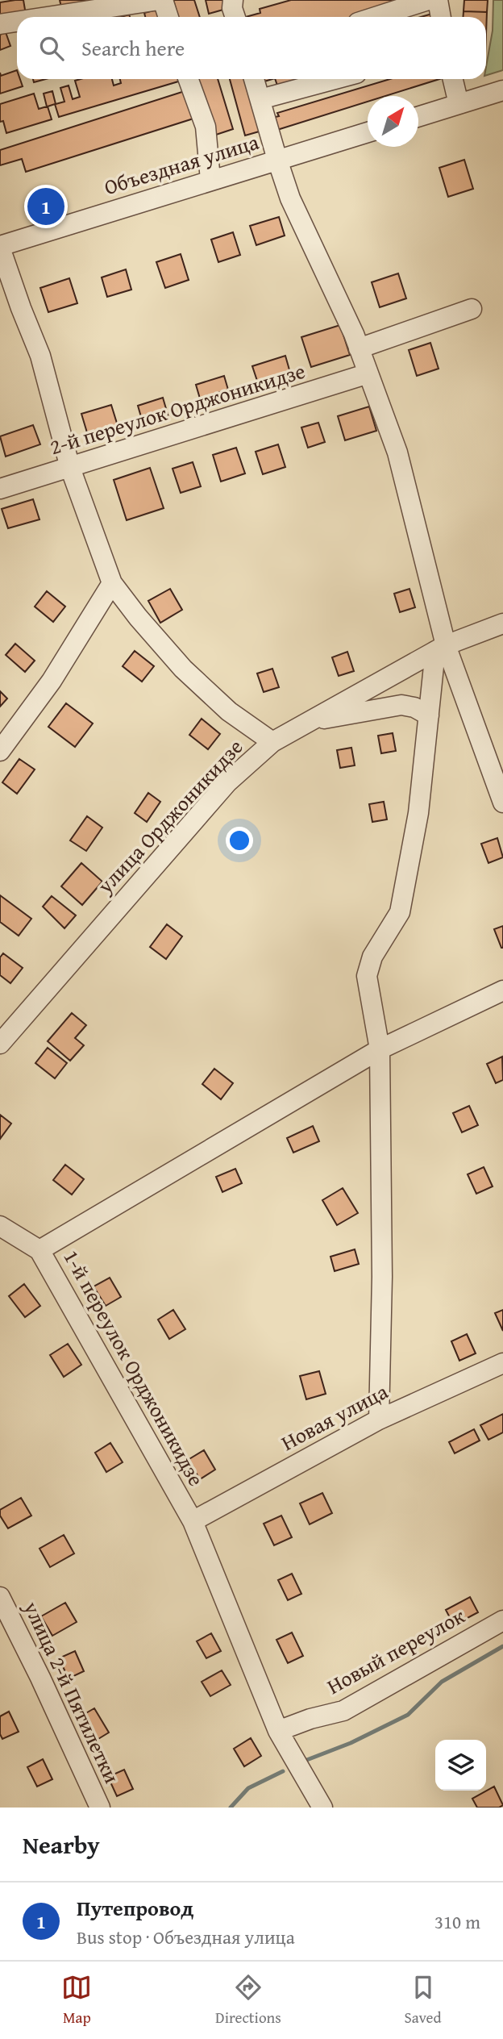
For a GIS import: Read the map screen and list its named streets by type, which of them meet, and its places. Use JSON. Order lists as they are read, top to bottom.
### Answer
{
  "streets": {
    "street": [
      "Объездная улица",
      "2-й переулок Орджоникидзе",
      "улица Орджоникидзе",
      "1-й переулок Орджоникидзе",
      "Новая улица",
      "Новый переулок",
      "улица 2-й Пятилетки"
    ]
  },
  "crossings": [
    ["1-й переулок Орджоникидзе", "Новая улица"],
    ["1-й переулок Орджоникидзе", "Новый переулок"]
  ],
  "north": "top right",
  "page": {
    "search": "Search here",
    "pins": "1",
    "heading": "Nearby",
    "list": [
      {
        "mark": "1",
        "name": "Путепровод",
        "note": "Bus stop · Объездная улица",
        "value": "310 m"
      }
    ],
    "nav": ["Map", "Directions", "Saved"]
  }
}
